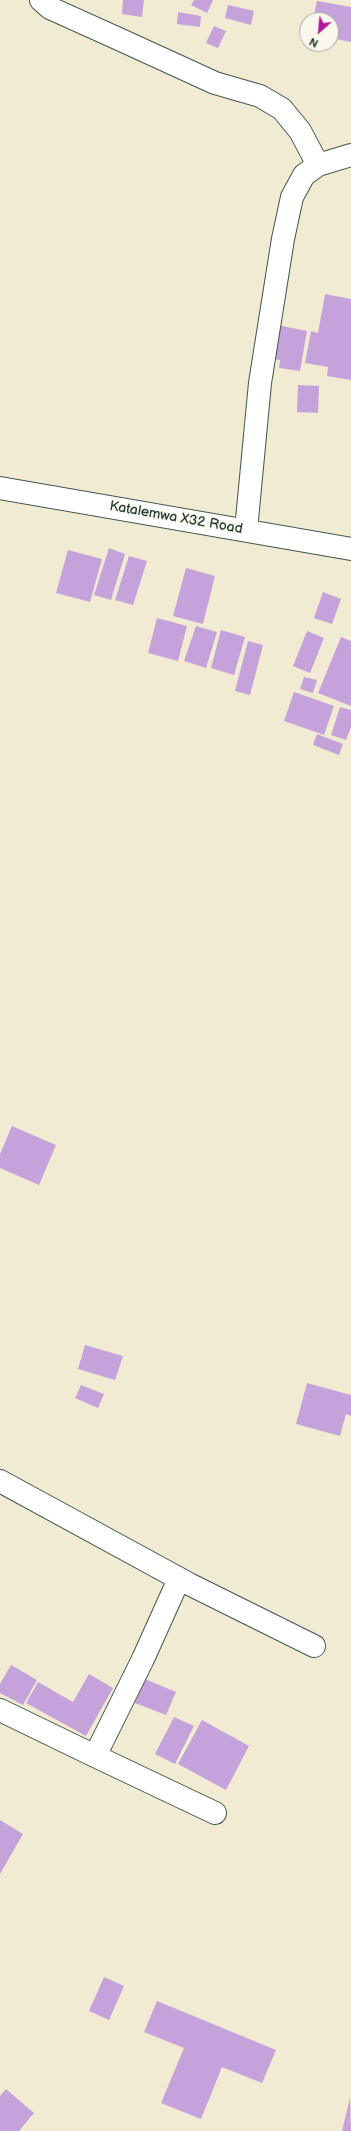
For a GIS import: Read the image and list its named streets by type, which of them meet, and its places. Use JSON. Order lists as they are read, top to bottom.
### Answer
{
  "streets": {
    "street": ["Katalemwa X32 Road"]
  },
  "north": "bottom left"
}
